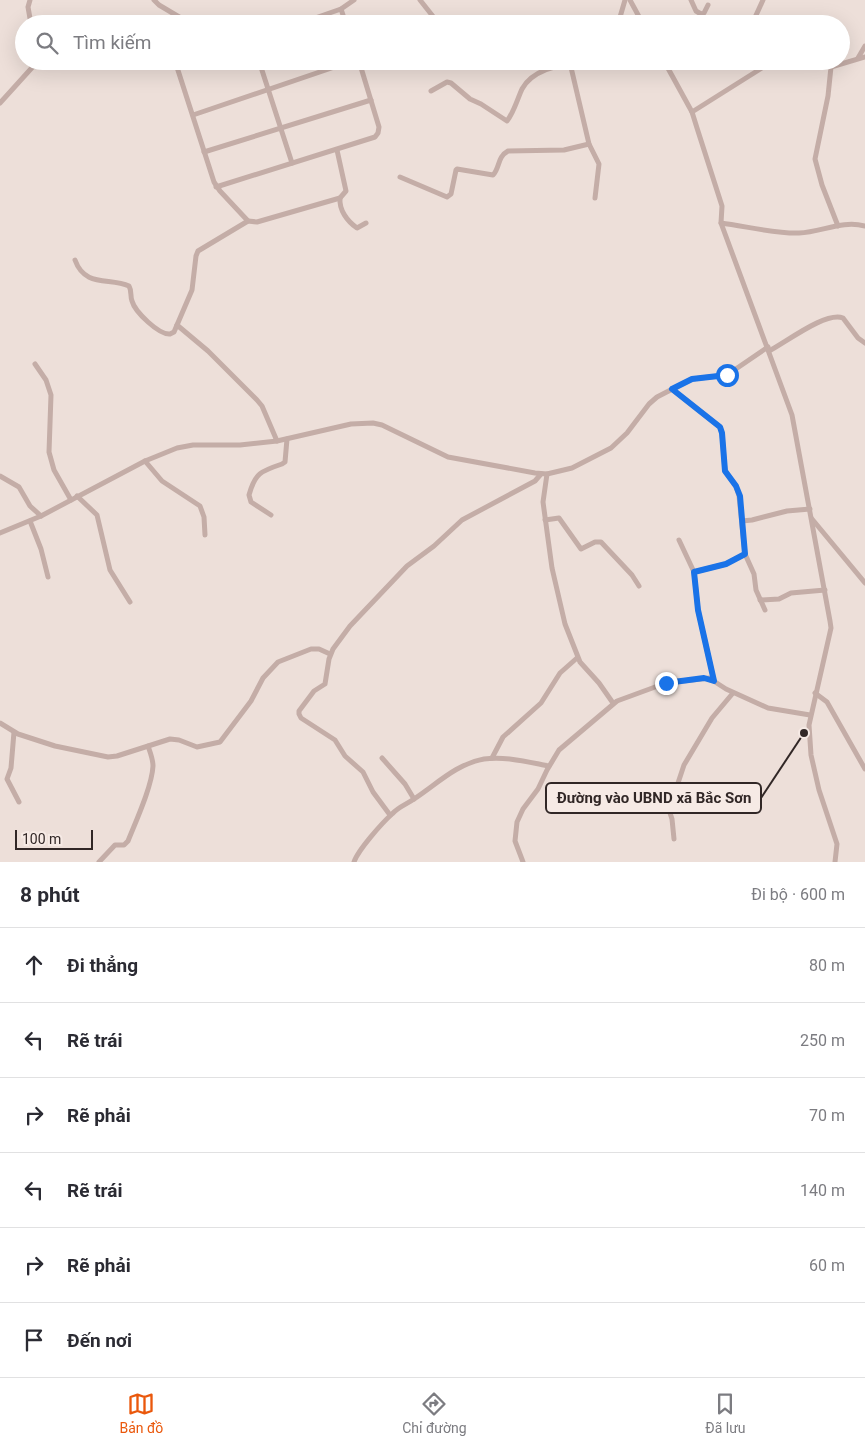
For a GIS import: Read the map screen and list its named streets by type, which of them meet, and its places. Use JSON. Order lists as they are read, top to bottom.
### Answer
{
  "places": ["Đường vào UBND xã Bắc Sơn"],
  "scale_bar": "100 m",
  "page": {
    "search": "Tìm kiếm",
    "scale": "100 m",
    "heading": ["8 phút", "Đi bộ · 600 m"],
    "list": [
      ["Đi thẳng", "80 m"],
      ["Rẽ trái", "250 m"],
      ["Rẽ phải", "70 m"],
      ["Rẽ trái", "140 m"],
      ["Rẽ phải", "60 m"],
      "Đến nơi"
    ],
    "nav": ["Bản đồ", "Chỉ đường", "Đã lưu"]
  }
}
